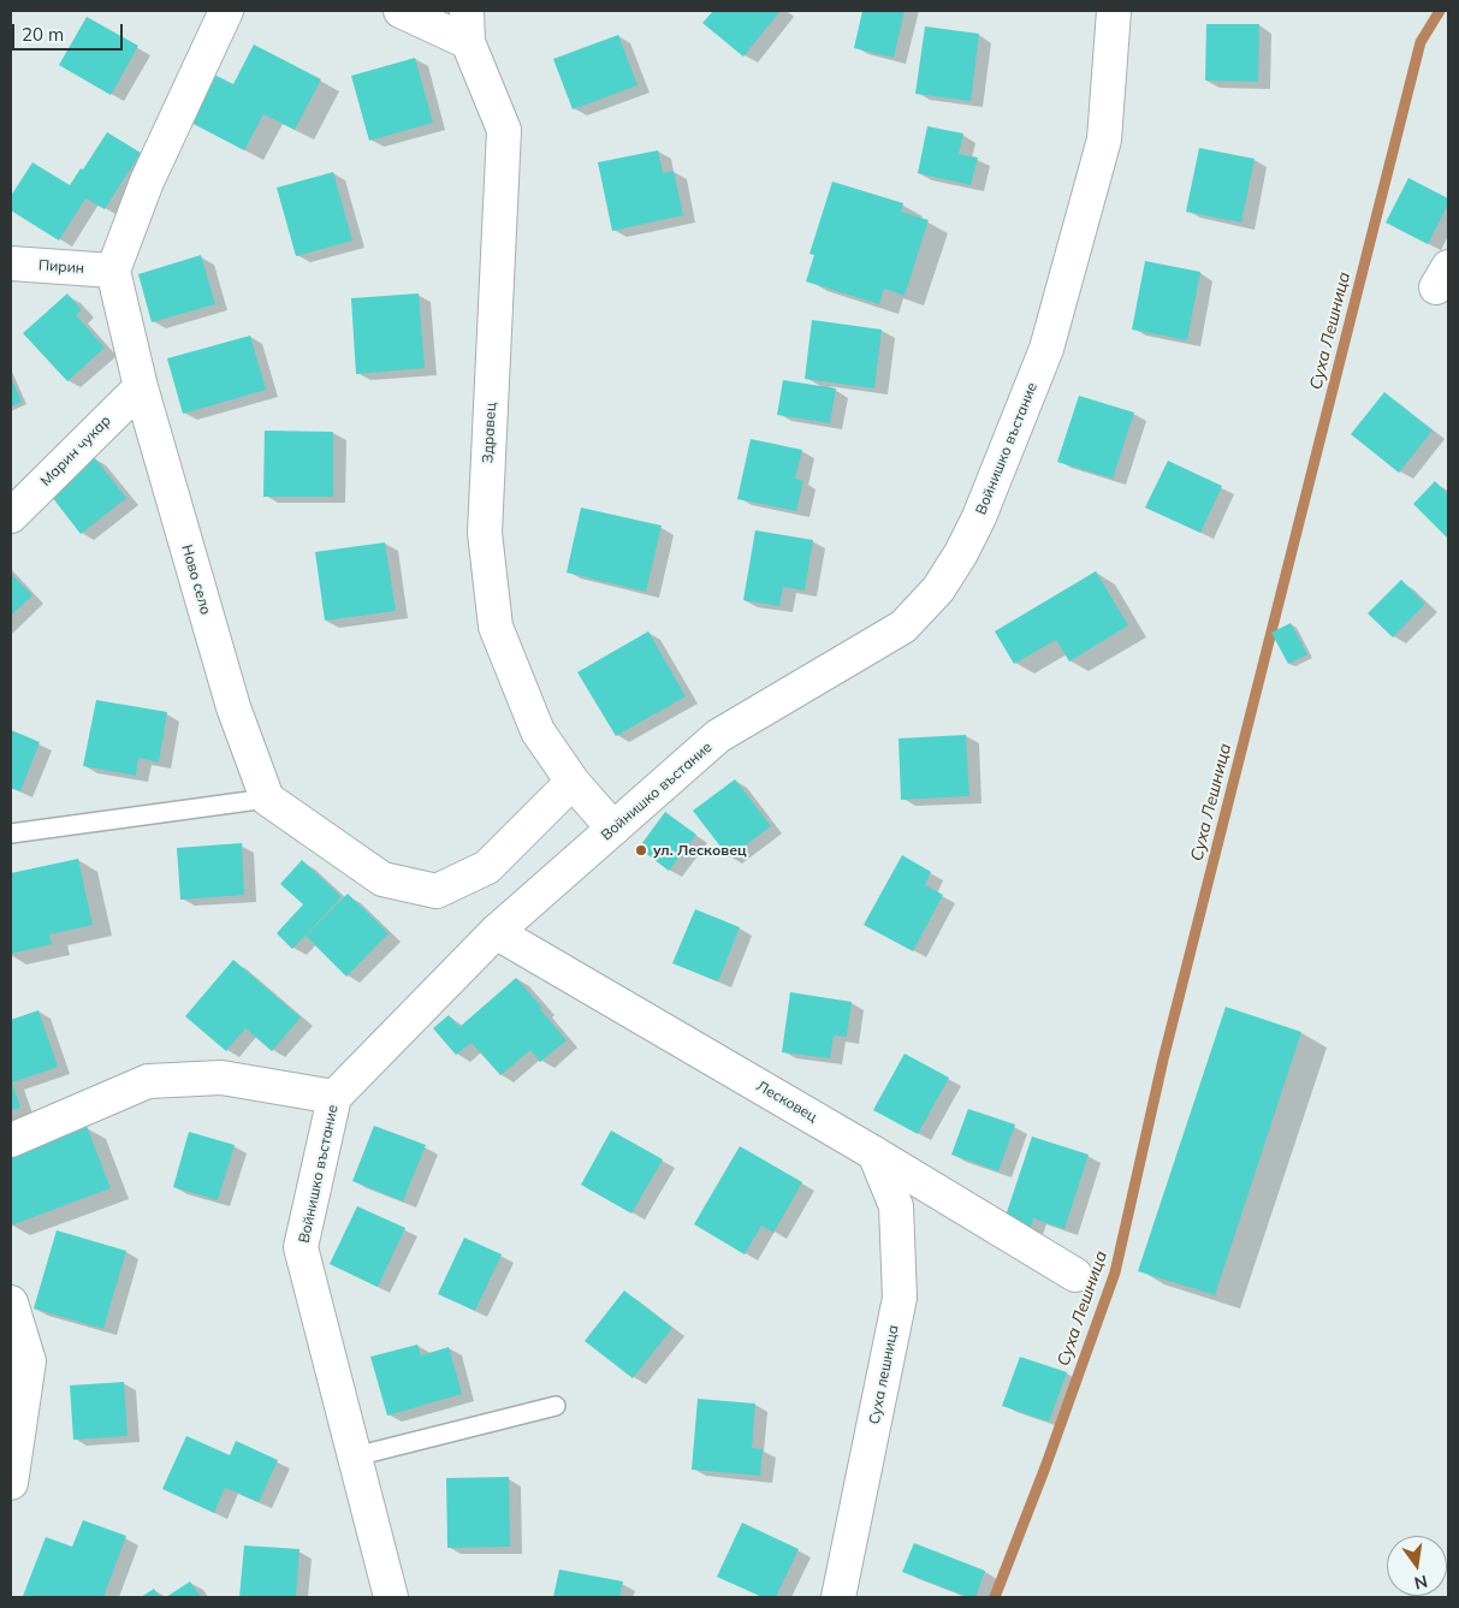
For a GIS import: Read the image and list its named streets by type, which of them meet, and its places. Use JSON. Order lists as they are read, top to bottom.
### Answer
{
  "streets": {
    "street": [
      "Пирин",
      "Здравец",
      "Войнишко въстание",
      "Марин чукар",
      "Ново село",
      "Лесковец",
      "Суха лешница"
    ]
  },
  "crossings": [
    ["Пирин", "Ново село"],
    ["Здравец", "Войнишко въстание"],
    ["Войнишко въстание", "Лесковец"],
    ["Марин чукар", "Ново село"],
    ["Лесковец", "Суха лешница"]
  ],
  "water": ["Суха Лешница"],
  "places": ["ул. Лесковец"],
  "scale_bar": "20 m",
  "north": "bottom"
}
